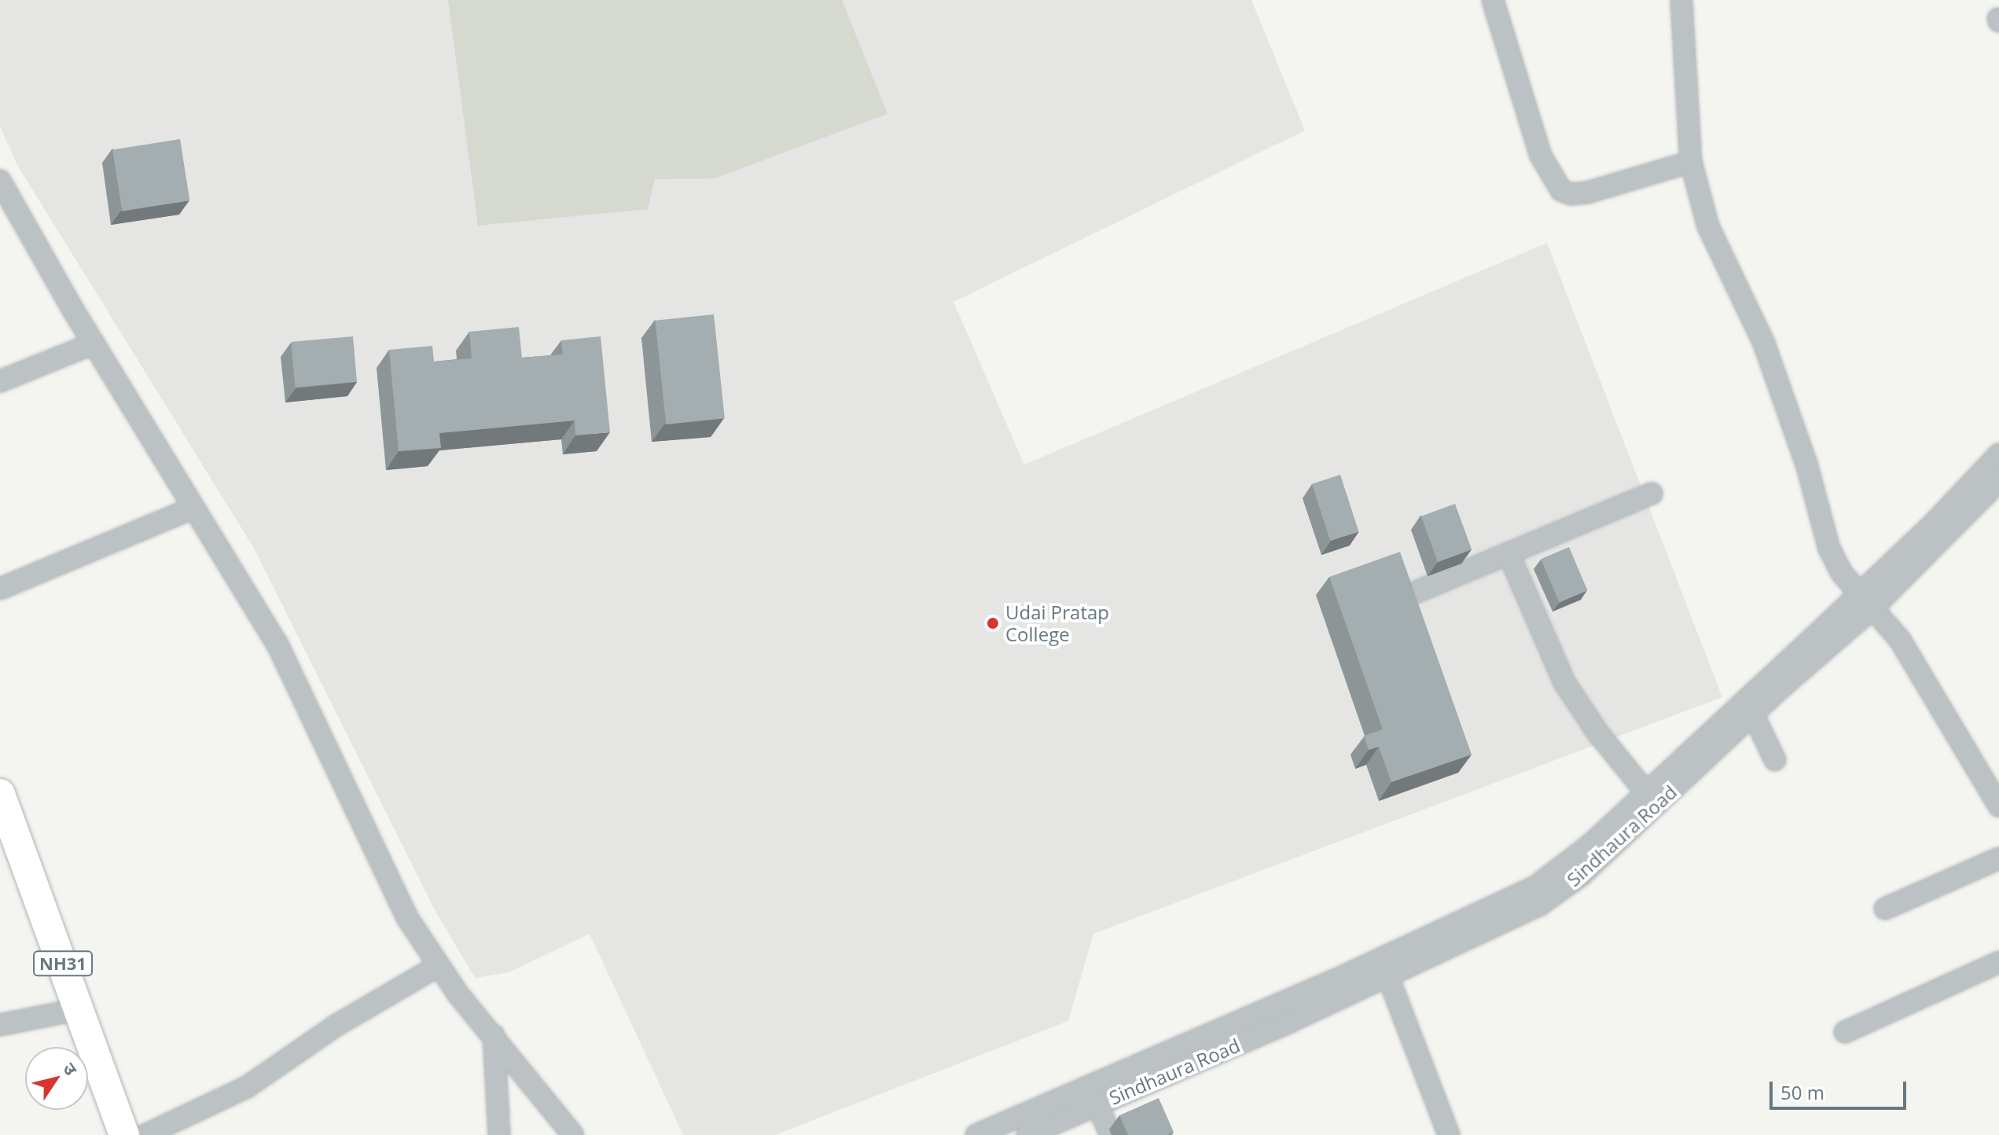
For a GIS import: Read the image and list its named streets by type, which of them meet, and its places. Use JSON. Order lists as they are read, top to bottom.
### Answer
{
  "streets": {
    "highway": ["NH31"],
    "street": ["Sindhaura Road"]
  },
  "places": ["Udai Pratap College"],
  "scale_bar": "50 m",
  "north": "top right"
}
